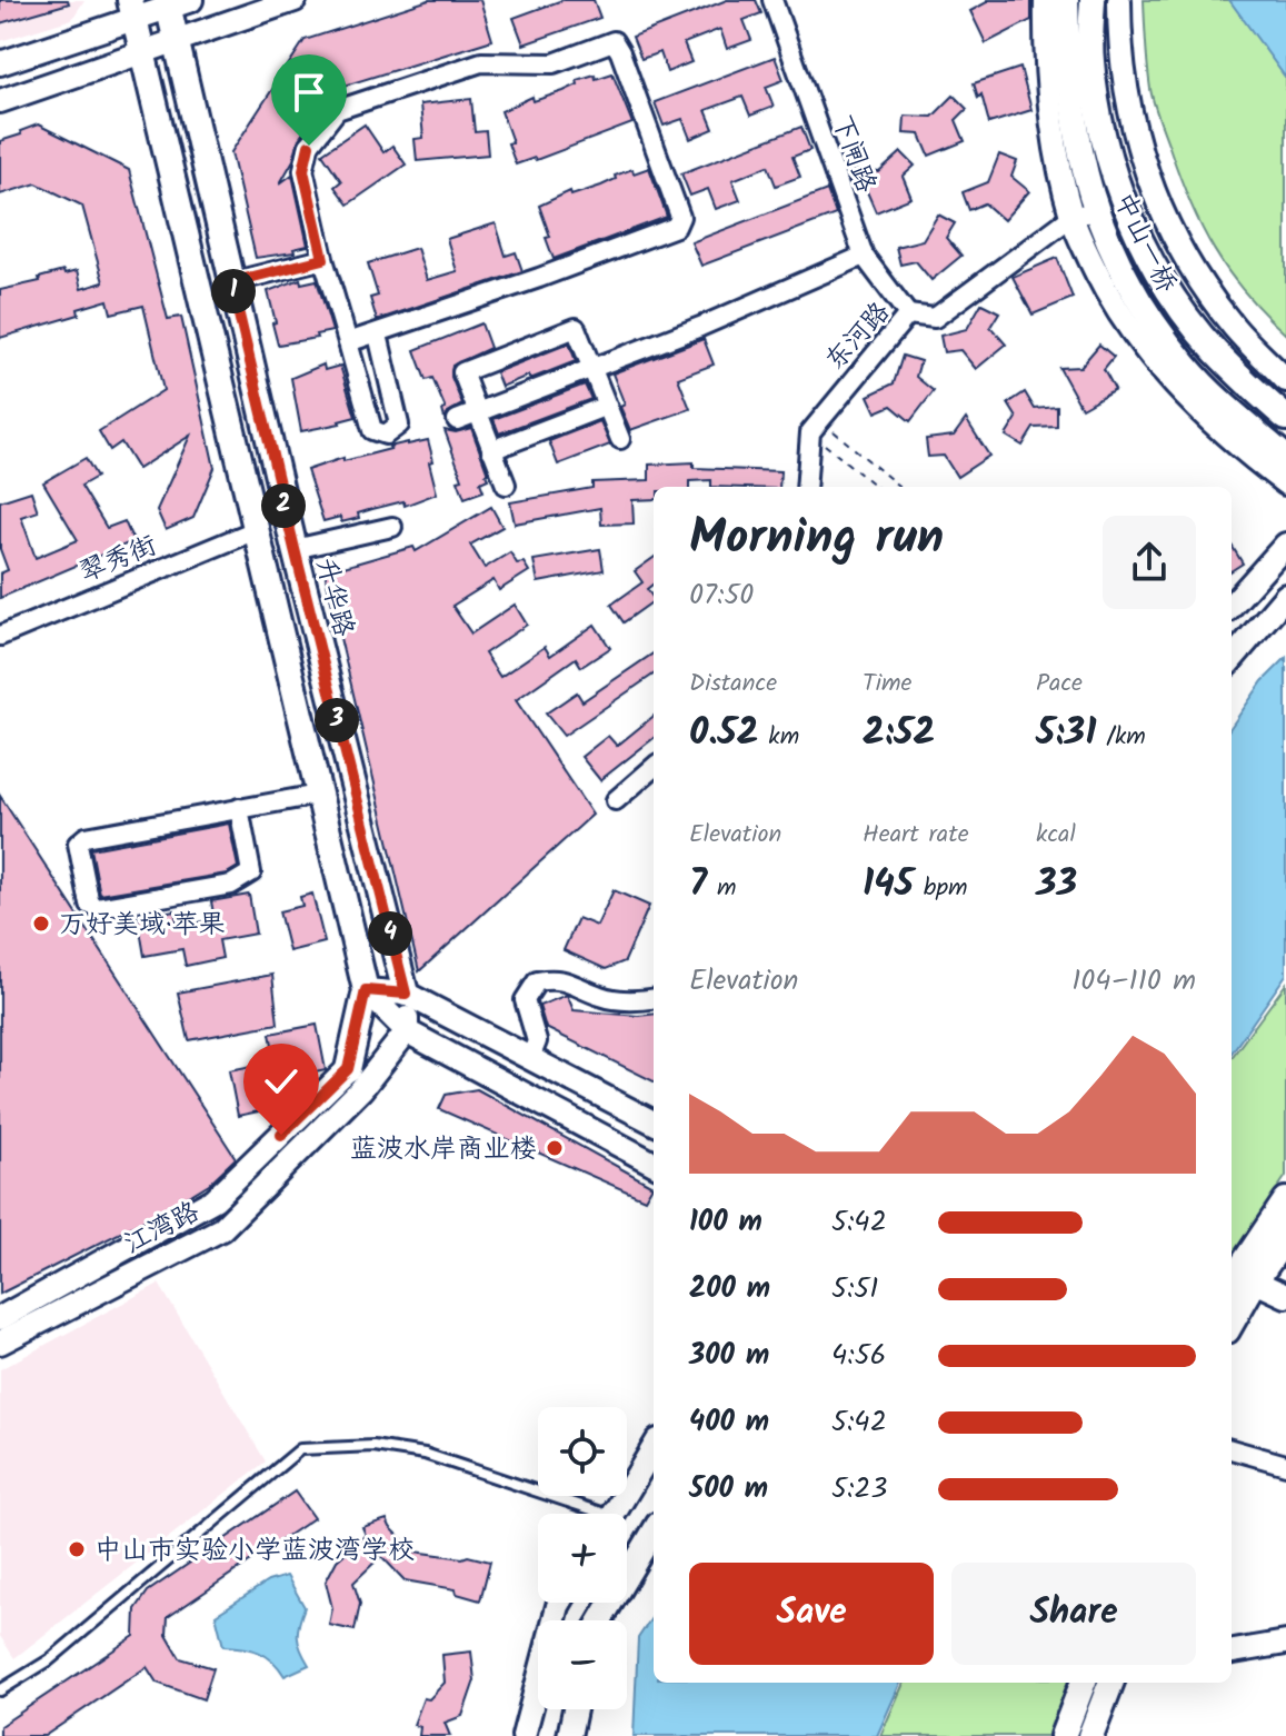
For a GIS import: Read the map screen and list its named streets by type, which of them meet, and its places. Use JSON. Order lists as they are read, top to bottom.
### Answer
{
  "streets": {
    "main road": ["中山一桥", "升华路"],
    "street": [
      "下闸路",
      "东河路",
      "翠秀街",
      "江湾路"
    ]
  },
  "crossings": [
    ["下闸路", "东河路"],
    ["中山一桥", "东河路"]
  ],
  "places": ["万好美域·苹果", "蓝波水岸商业楼", "中山市实验小学蓝波湾学校"],
  "page": {
    "pins": [
      "1",
      "2",
      "3",
      "4"
    ],
    "heading": ["Morning run", "07:50"],
    "stats": [
      ["Distance", "0.52 km"],
      ["Time", "2:52"],
      ["Pace", "5:31 /km"],
      ["Elevation", "7 m"],
      ["Heart rate", "145 bpm"],
      ["kcal", "33"]
    ],
    "chart": ["Elevation", "104–110 m"],
    "list": [
      {
        "name": "100 m",
        "note": "5:42"
      },
      {
        "name": "200 m",
        "note": "5:51"
      },
      {
        "name": "300 m",
        "note": "4:56"
      },
      {
        "name": "400 m",
        "note": "5:42"
      },
      {
        "name": "500 m",
        "note": "5:23"
      }
    ],
    "map_buttons": ["+", "−"],
    "buttons": ["Save", "Share"]
  }
}
